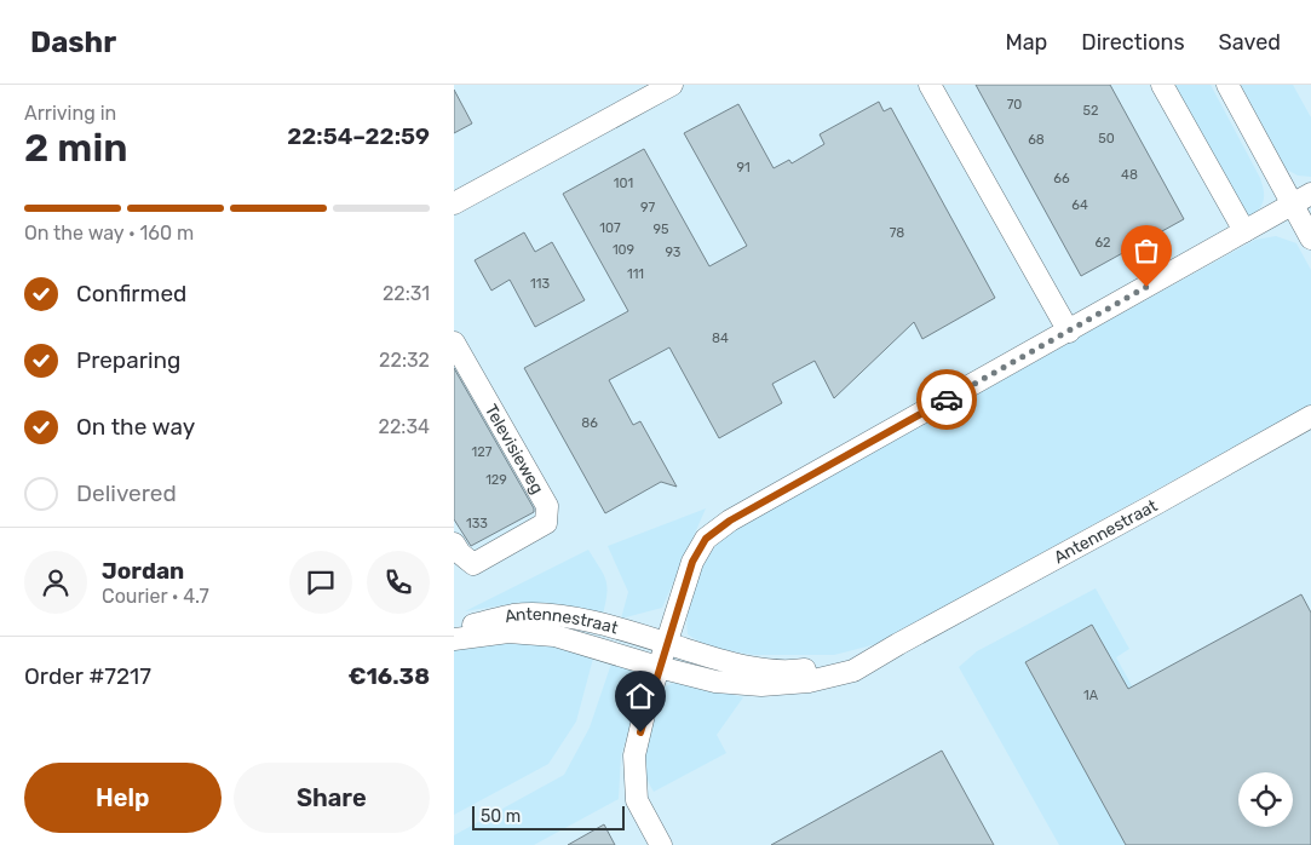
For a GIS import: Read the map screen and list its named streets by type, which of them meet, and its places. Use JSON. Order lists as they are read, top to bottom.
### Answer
{
  "streets": {
    "street": ["Televisieweg", "Antennestraat"]
  },
  "house_numbers": [
    "70",
    "52",
    "50",
    "68",
    "91",
    "48",
    "66",
    "101",
    "64",
    "97",
    "107",
    "95",
    "78",
    "62",
    "109",
    "93",
    "111",
    "113",
    "84",
    "86",
    "127",
    "129",
    "133",
    "1A"
  ],
  "scale_bar": "50 m",
  "page": {
    "header": "Dashr",
    "nav": ["Map", "Directions", "Saved"],
    "heading": ["2 min", "Arriving in", "22:54–22:59"],
    "panel": [
      "Jordan",
      "Courier · 4.7",
      "Order #7217",
      "€16.38"
    ],
    "bar": "On the way · 160 m",
    "list": [
      ["Confirmed", "22:31"],
      ["Preparing", "22:32"],
      ["On the way", "22:34"],
      "Delivered"
    ],
    "buttons": ["Help", "Share"],
    "scale": "50 m"
  }
}
